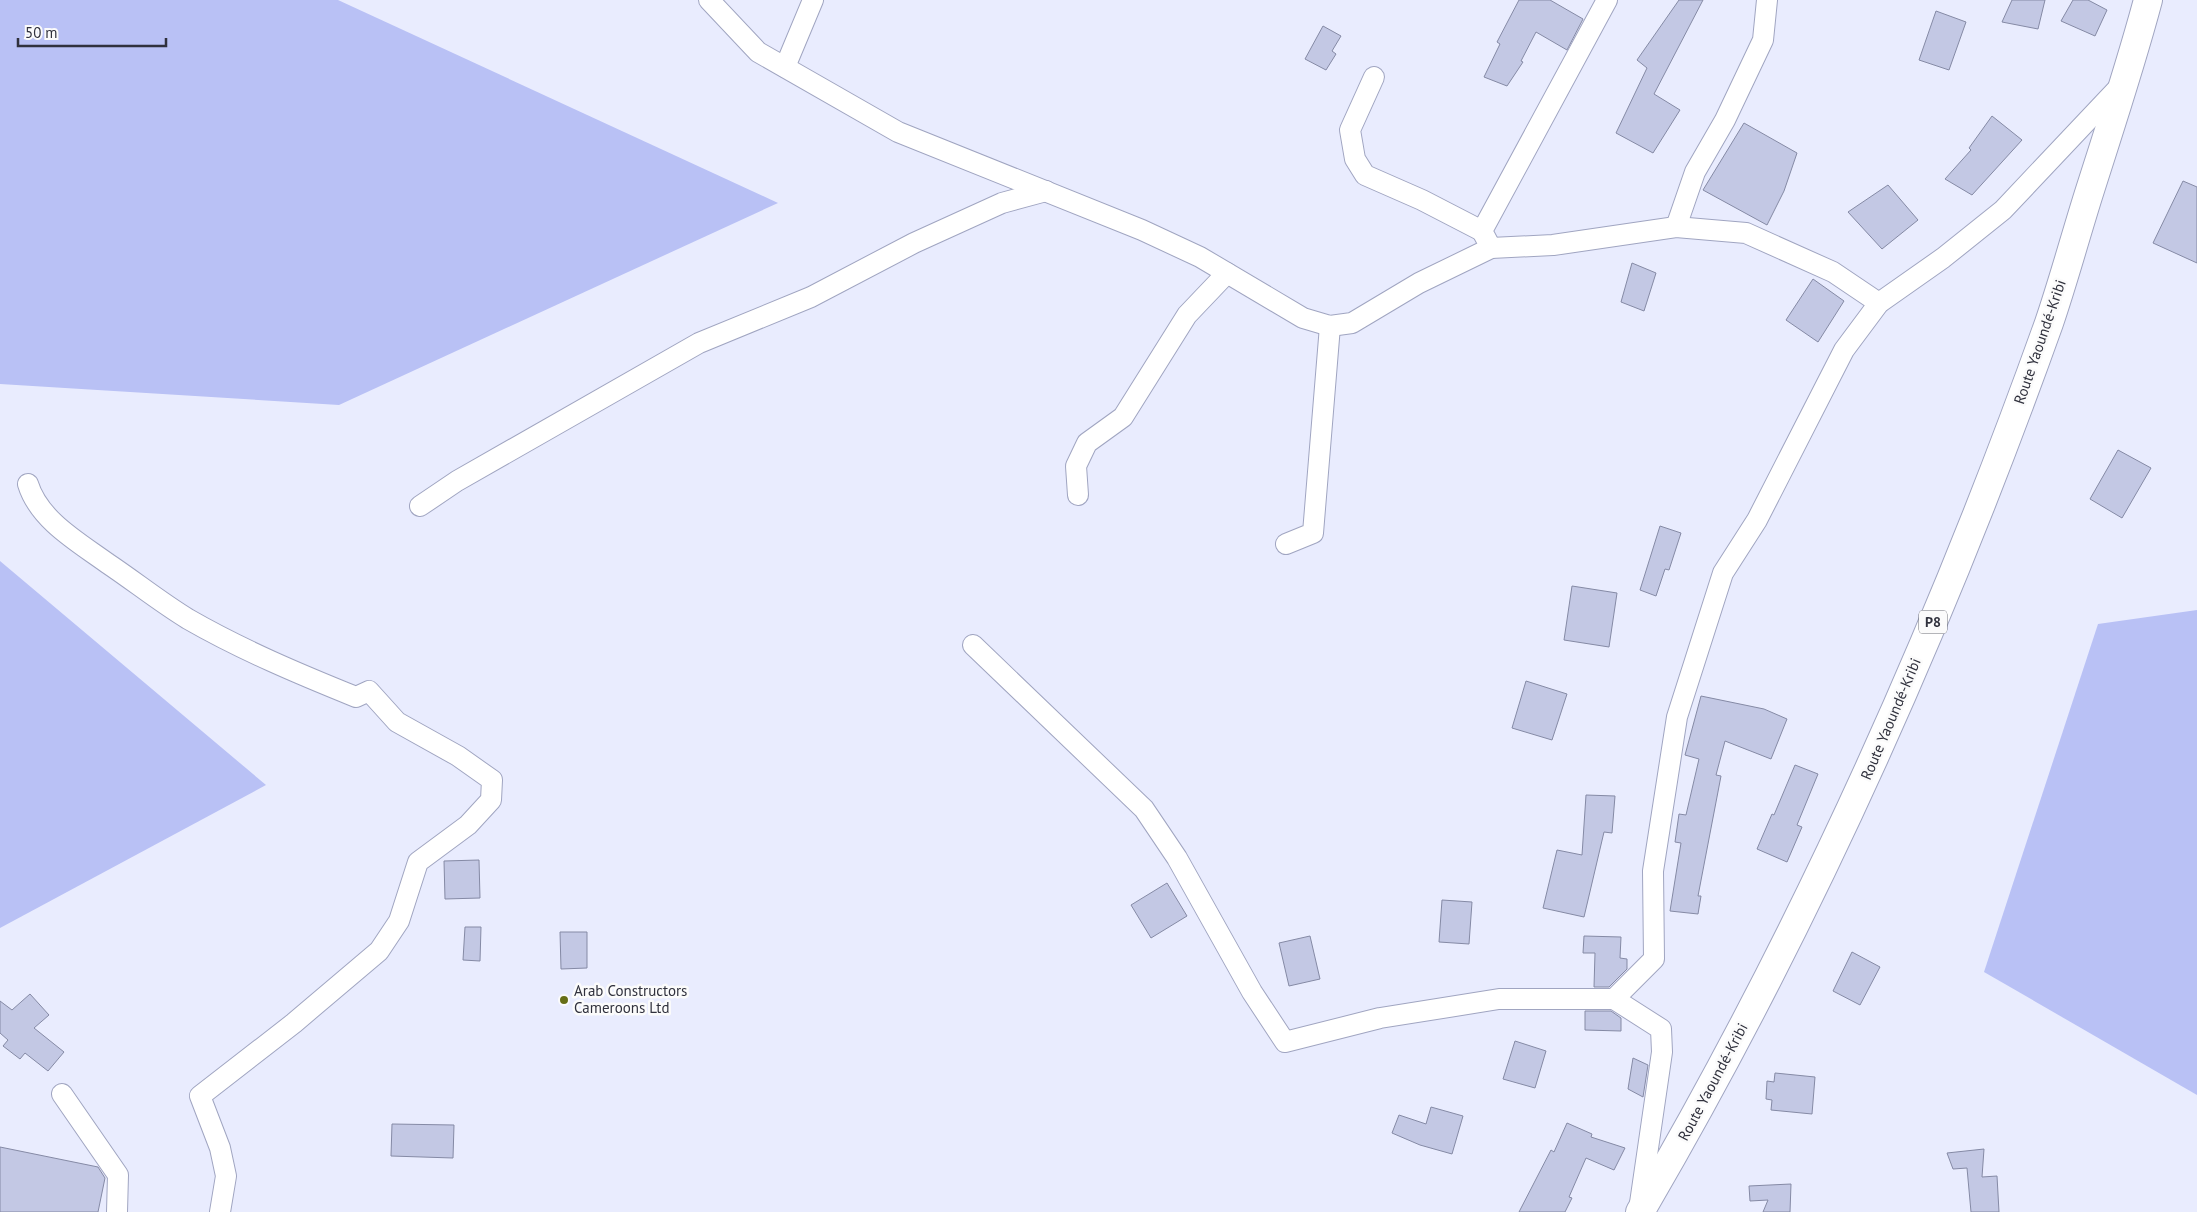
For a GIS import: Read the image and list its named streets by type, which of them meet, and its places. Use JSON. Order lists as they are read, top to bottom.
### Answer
{
  "streets": {
    "main road": ["Route Yaoundé-Kribi", "P8"]
  },
  "places": ["Arab Constructors Cameroons Ltd"],
  "scale_bar": "50 m"
}
